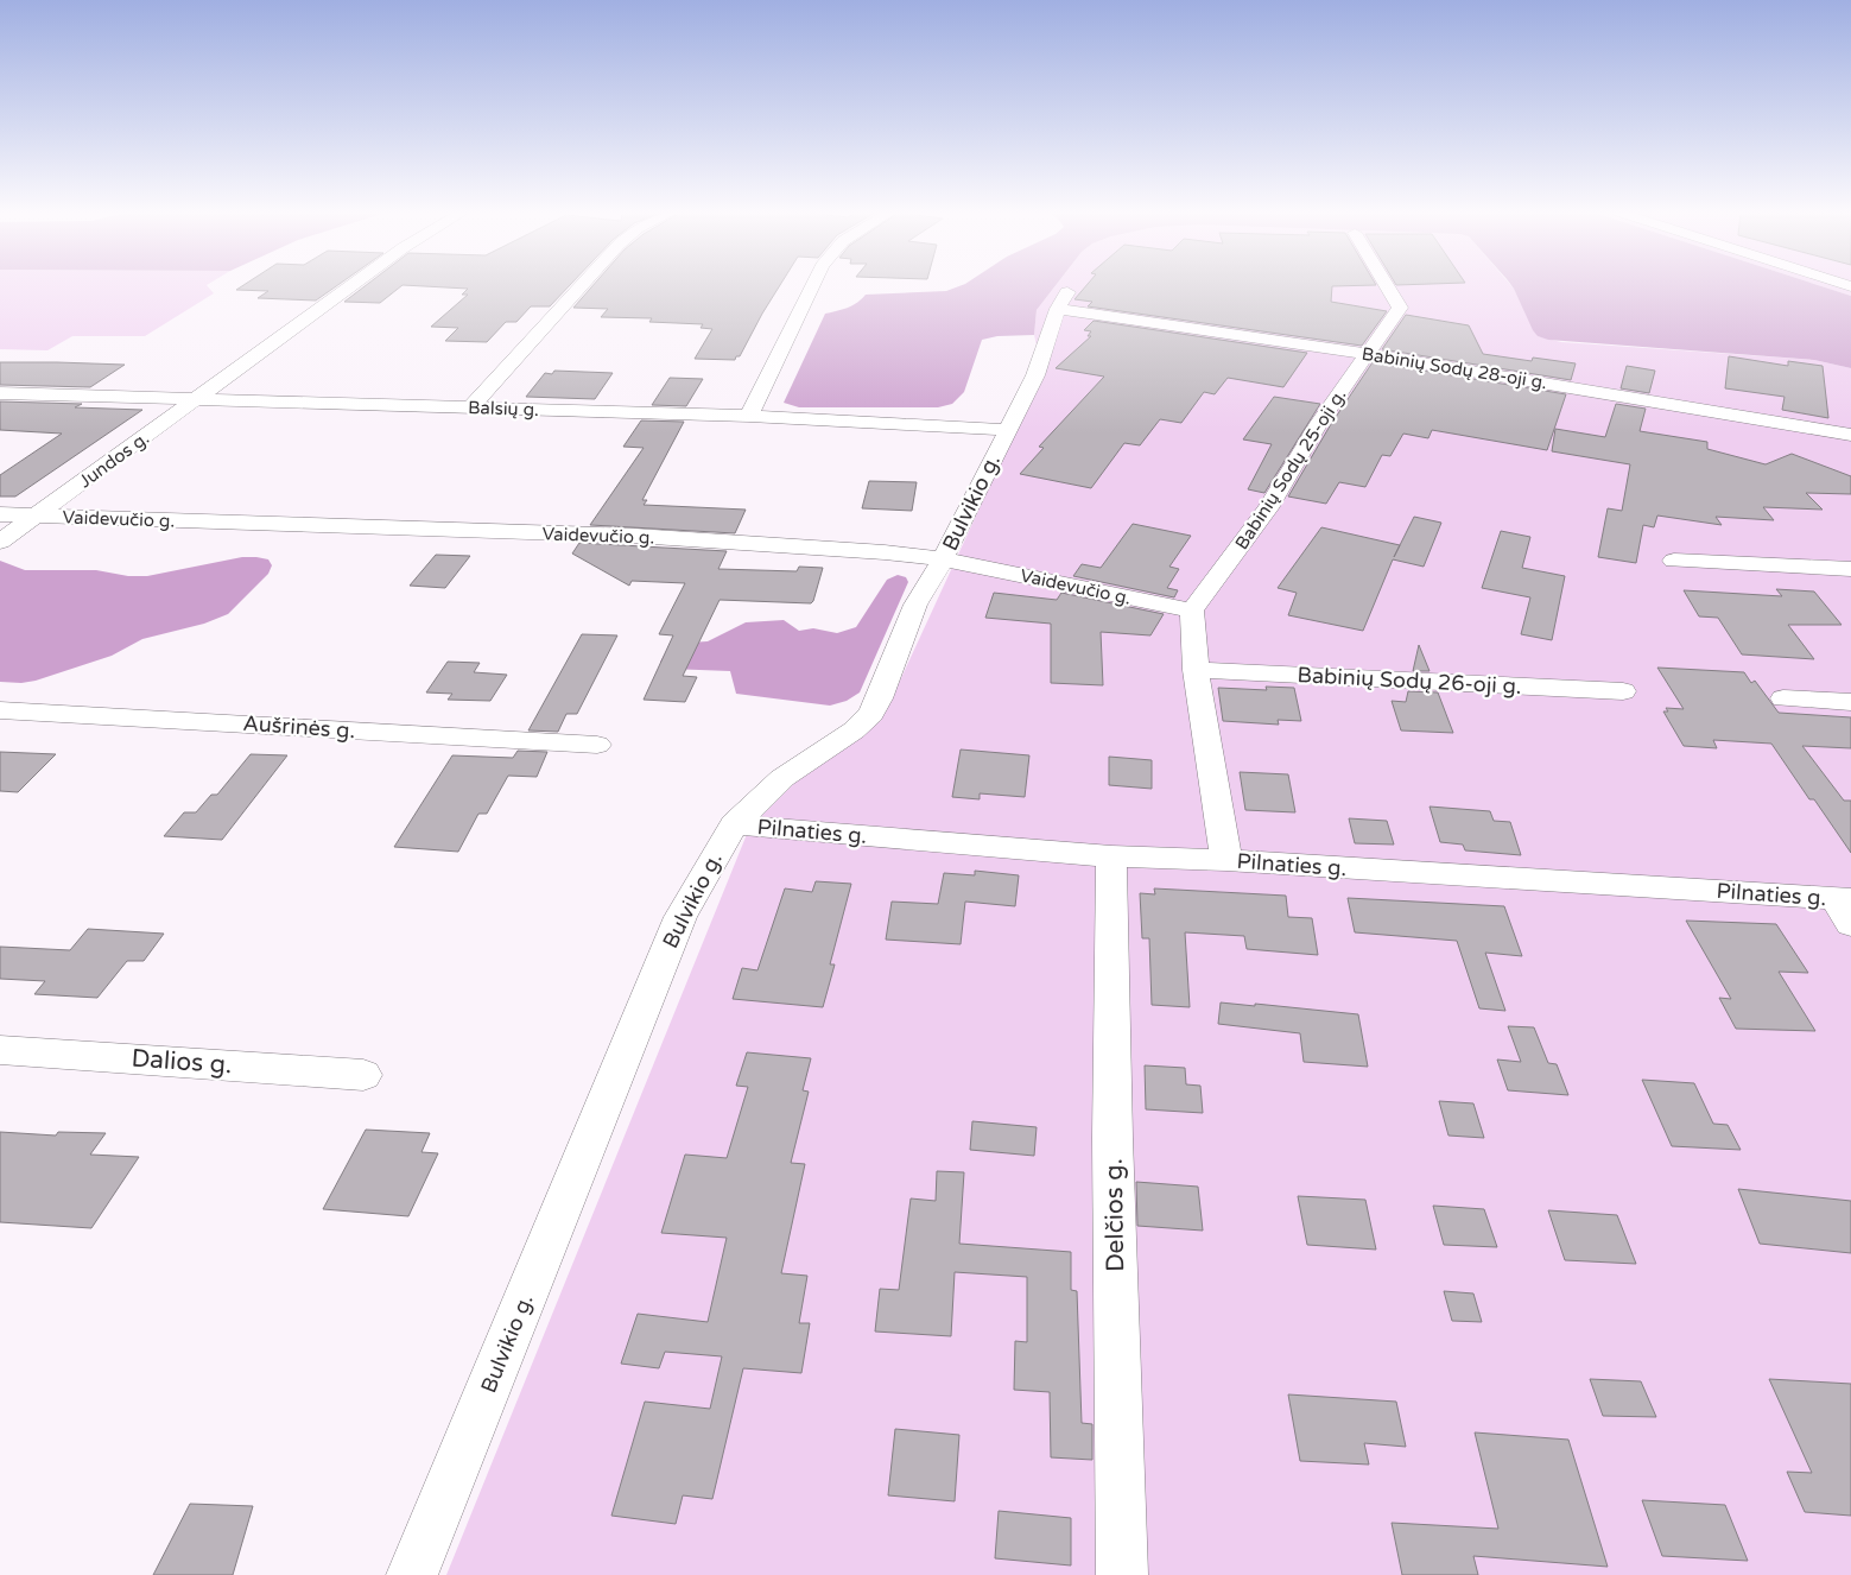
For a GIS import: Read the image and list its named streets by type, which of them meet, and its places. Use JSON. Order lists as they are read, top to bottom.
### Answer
{
  "streets": {
    "street": [
      "Babinių Sodų 28-oji g.",
      "Balsių g.",
      "Jundos g.",
      "Babinių Sodų 25-oji g.",
      "Bulvikio g.",
      "Vaidevučio g.",
      "Babinių Sodų 26-oji g.",
      "Aušrinės g.",
      "Pilnaties g.",
      "Dalios g.",
      "Delčios g."
    ]
  },
  "crossings": [
    ["Babinių Sodų 28-oji g.", "Babinių Sodų 25-oji g."],
    ["Babinių Sodų 28-oji g.", "Bulvikio g."],
    ["Balsių g.", "Jundos g."],
    ["Balsių g.", "Bulvikio g."],
    ["Jundos g.", "Vaidevučio g."],
    ["Babinių Sodų 25-oji g.", "Vaidevučio g."],
    ["Bulvikio g.", "Vaidevučio g."],
    ["Bulvikio g.", "Pilnaties g."],
    ["Pilnaties g.", "Delčios g."]
  ]
}
